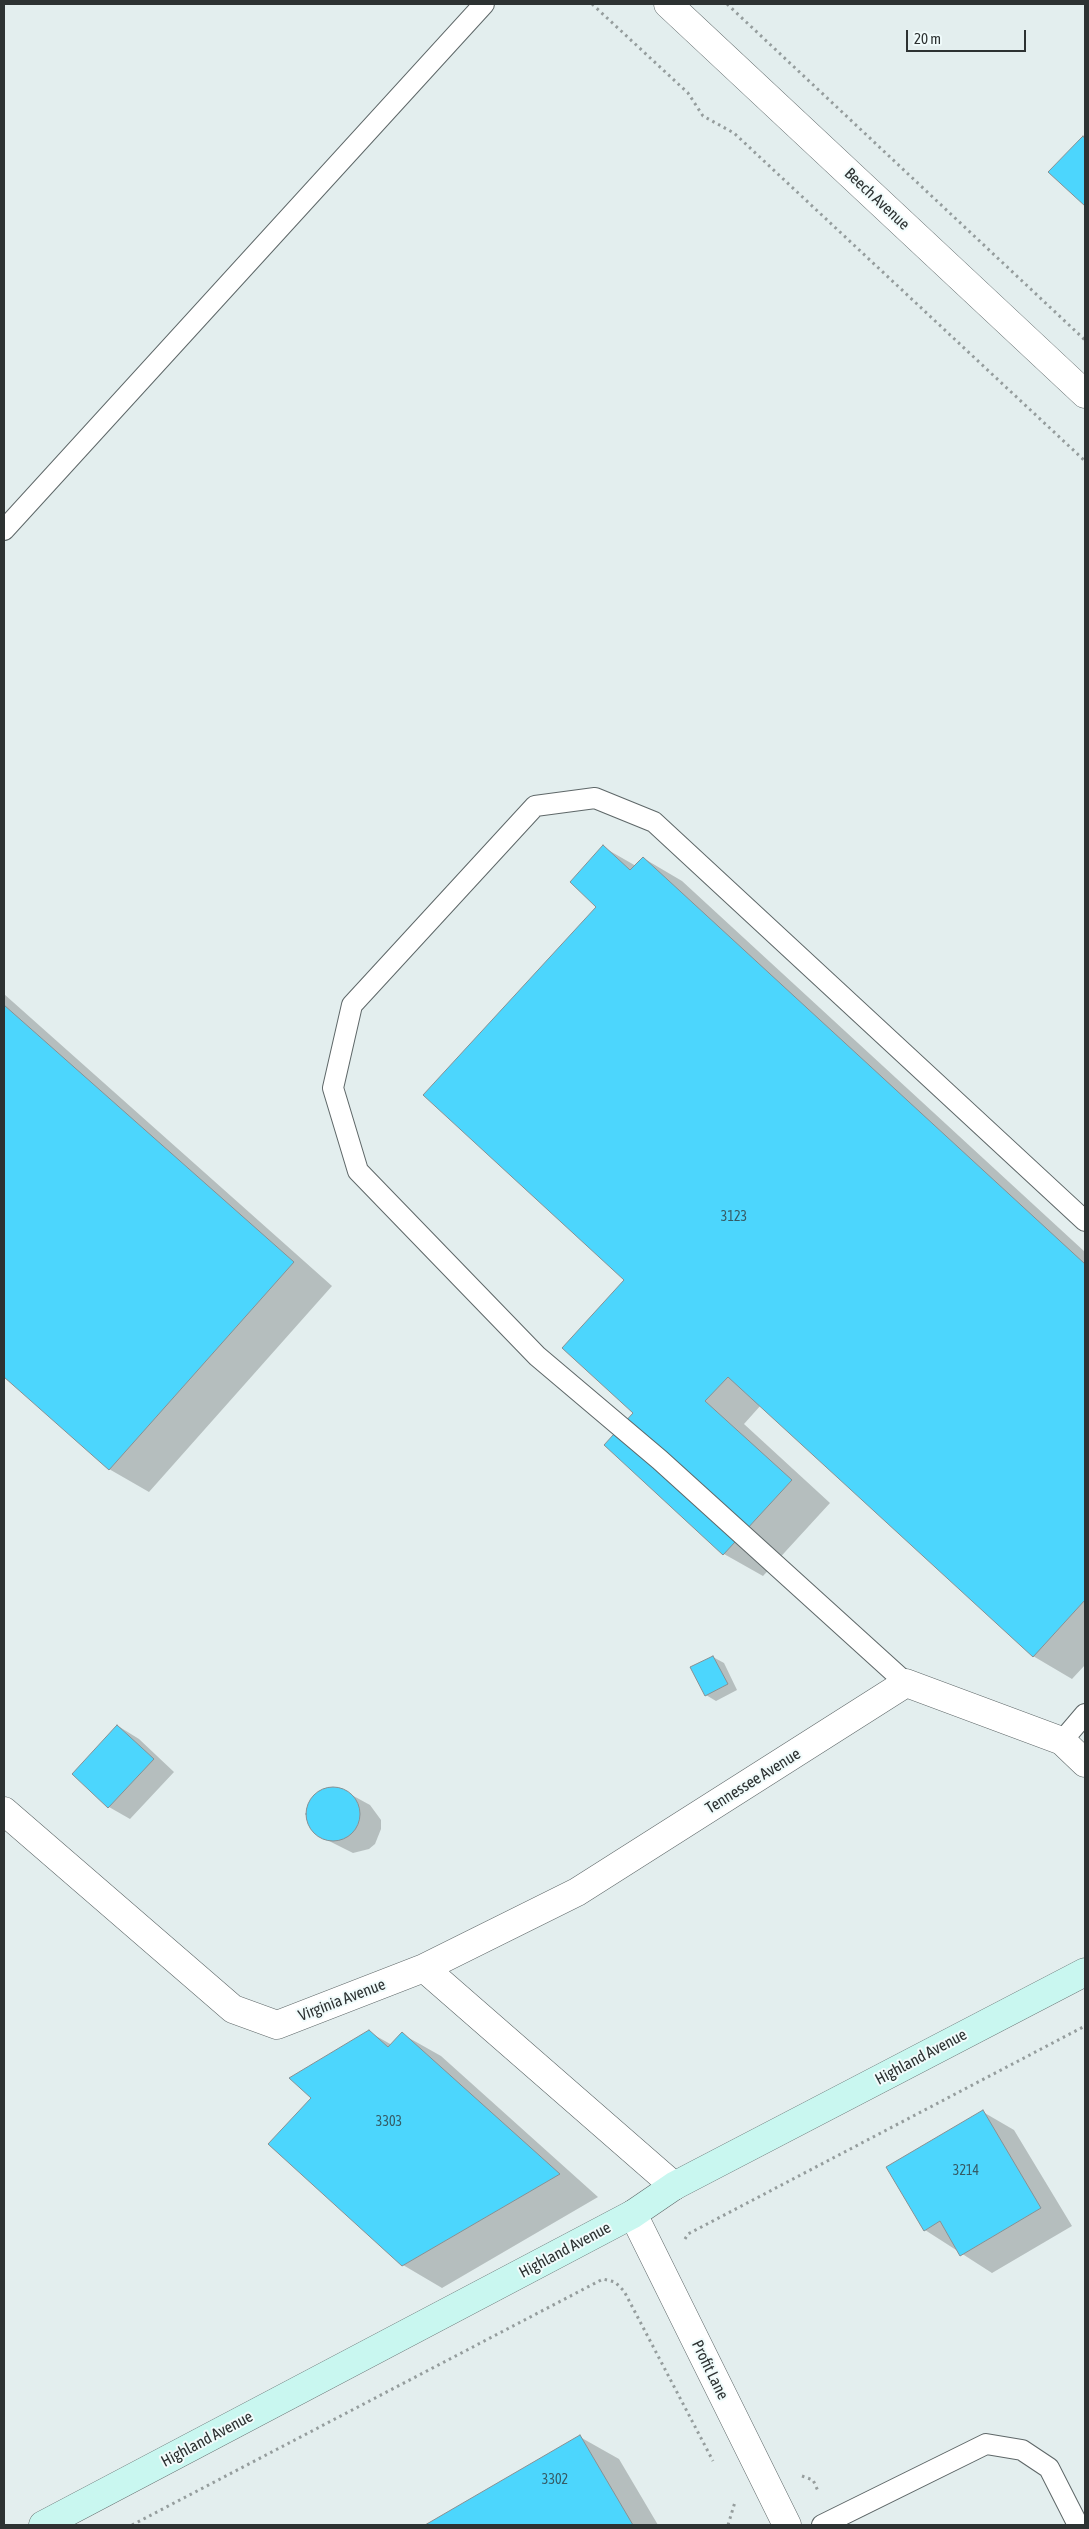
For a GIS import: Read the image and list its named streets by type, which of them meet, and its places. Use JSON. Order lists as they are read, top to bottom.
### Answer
{
  "streets": {
    "street": [
      "Beech Avenue",
      "Tennessee Avenue",
      "Virginia Avenue",
      "Highland Avenue",
      "Profit Lane"
    ]
  },
  "crossings": [
    ["Tennessee Avenue", "Virginia Avenue"],
    ["Highland Avenue", "Profit Lane"]
  ],
  "house_numbers": [
    "3123",
    "3303",
    "3214",
    "3302"
  ],
  "scale_bar": "20 m"
}
